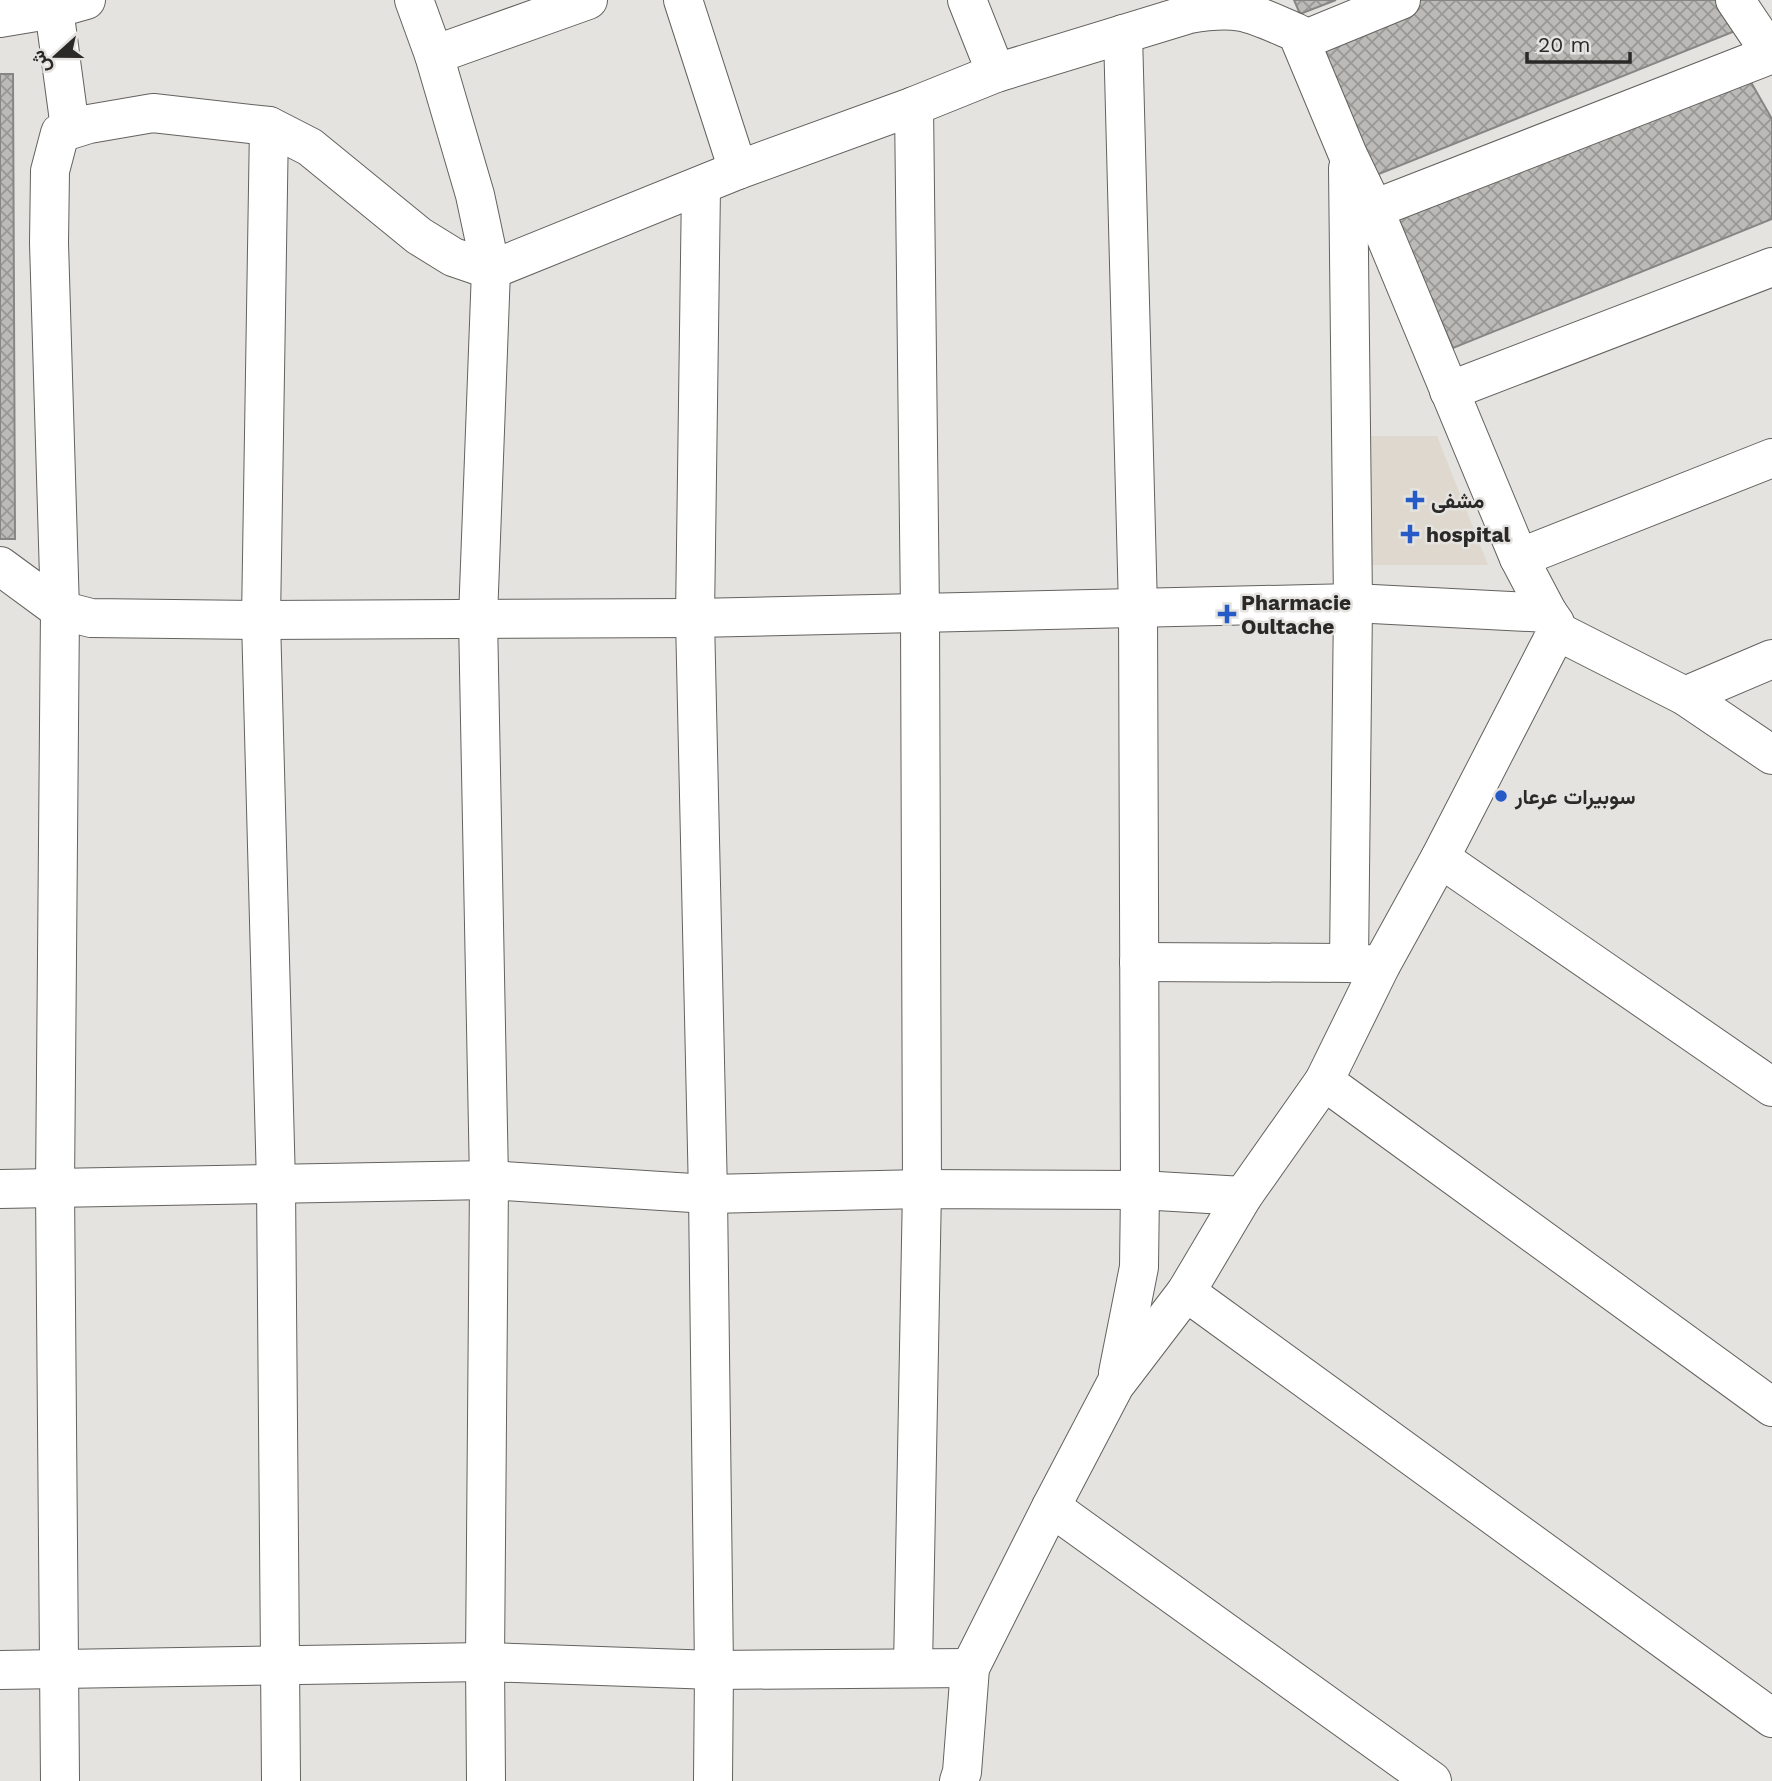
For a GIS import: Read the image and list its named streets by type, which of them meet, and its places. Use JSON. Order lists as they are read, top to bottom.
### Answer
{
  "places": {
    "health": ["مشفى", "hospital", "Pharmacie Oultache"],
    "other": ["سوبيرات عرعار"]
  },
  "scale_bar": "20 m",
  "north": "left"
}
